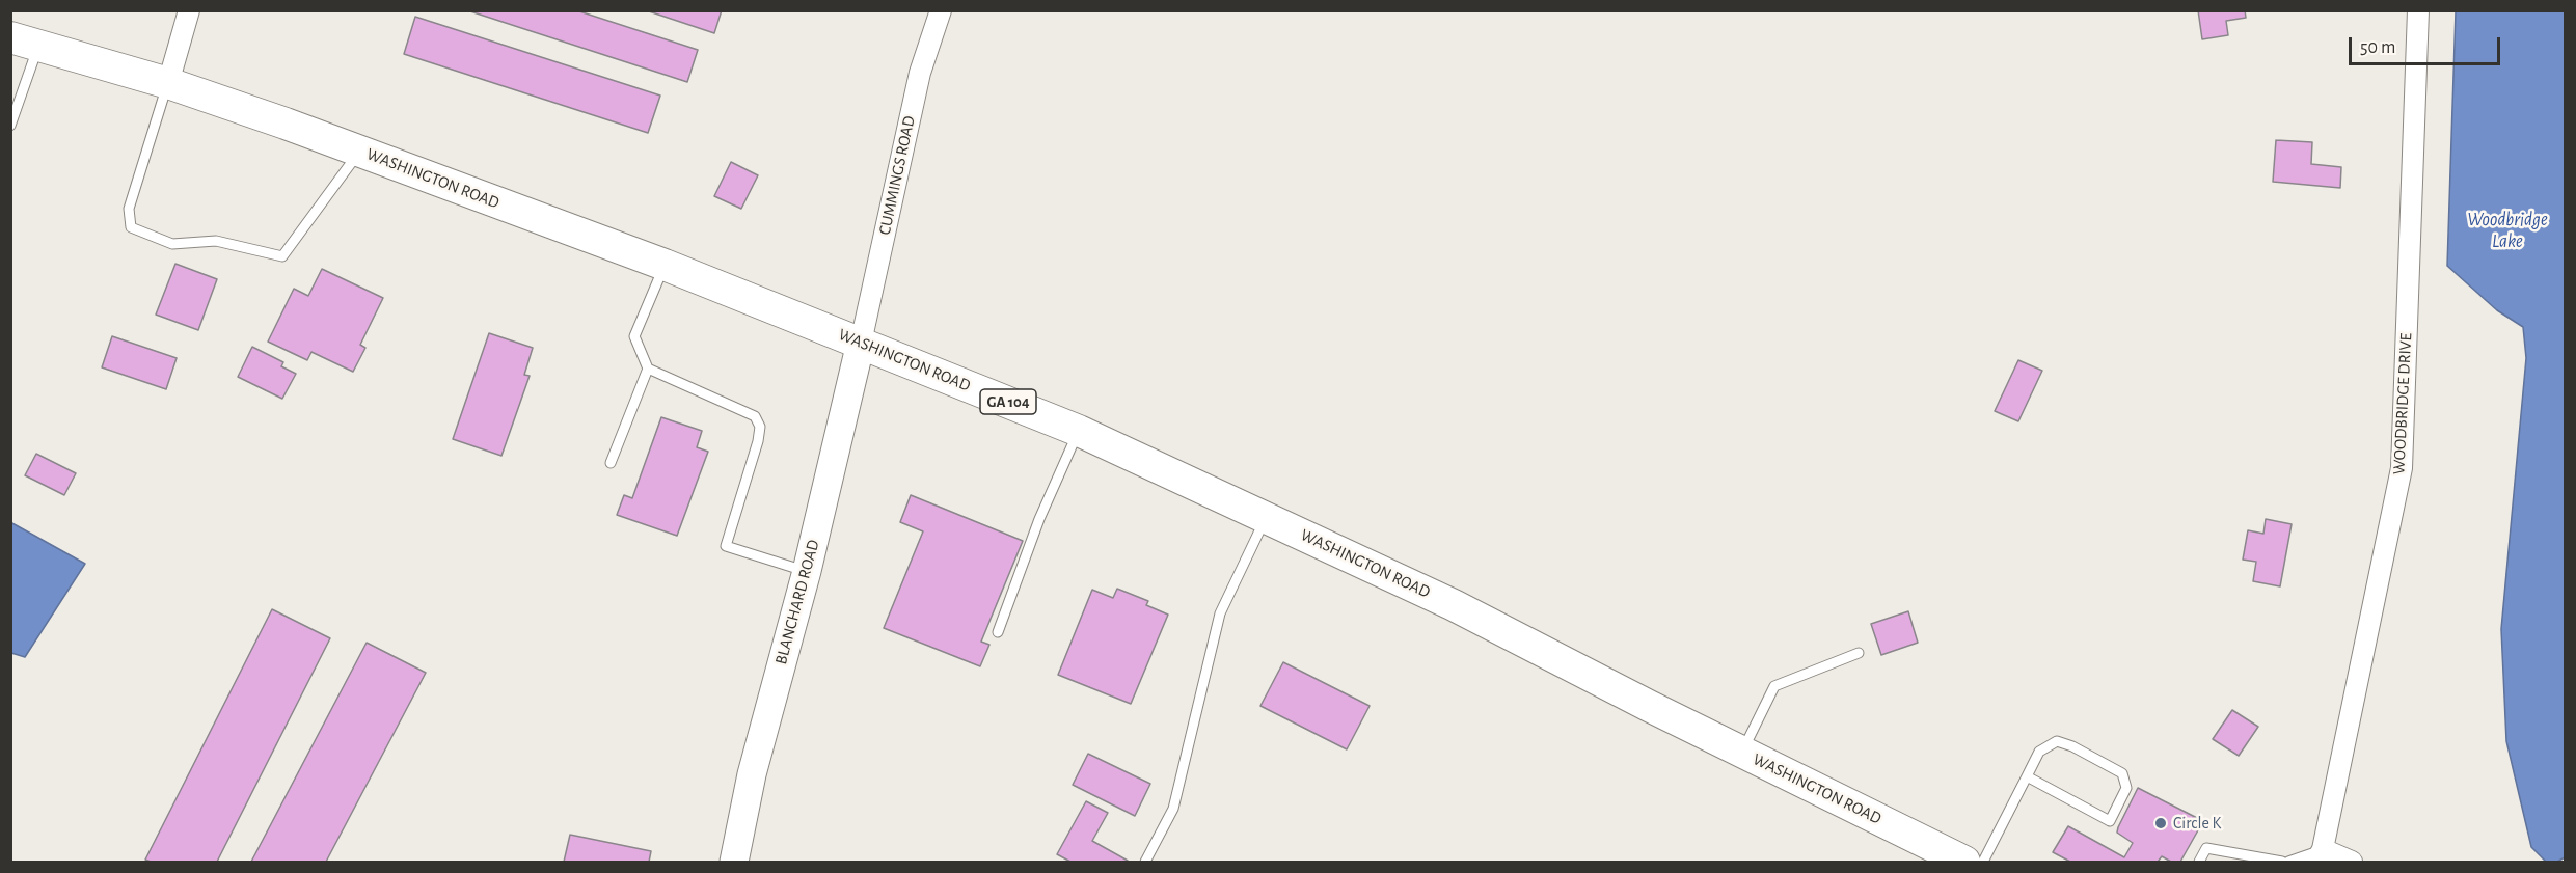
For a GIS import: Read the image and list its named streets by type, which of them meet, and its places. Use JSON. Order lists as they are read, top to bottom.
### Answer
{
  "streets": {
    "main road": ["WASHINGTON ROAD", "GA 104"],
    "street": ["CUMMINGS ROAD", "WOODBRIDGE DRIVE", "BLANCHARD ROAD"]
  },
  "crossings": [
    ["CUMMINGS ROAD", "WASHINGTON ROAD"],
    ["CUMMINGS ROAD", "BLANCHARD ROAD"],
    ["WASHINGTON ROAD", "BLANCHARD ROAD"]
  ],
  "water": ["Woodbridge Lake"],
  "places": ["Circle K"],
  "scale_bar": "50 m"
}
